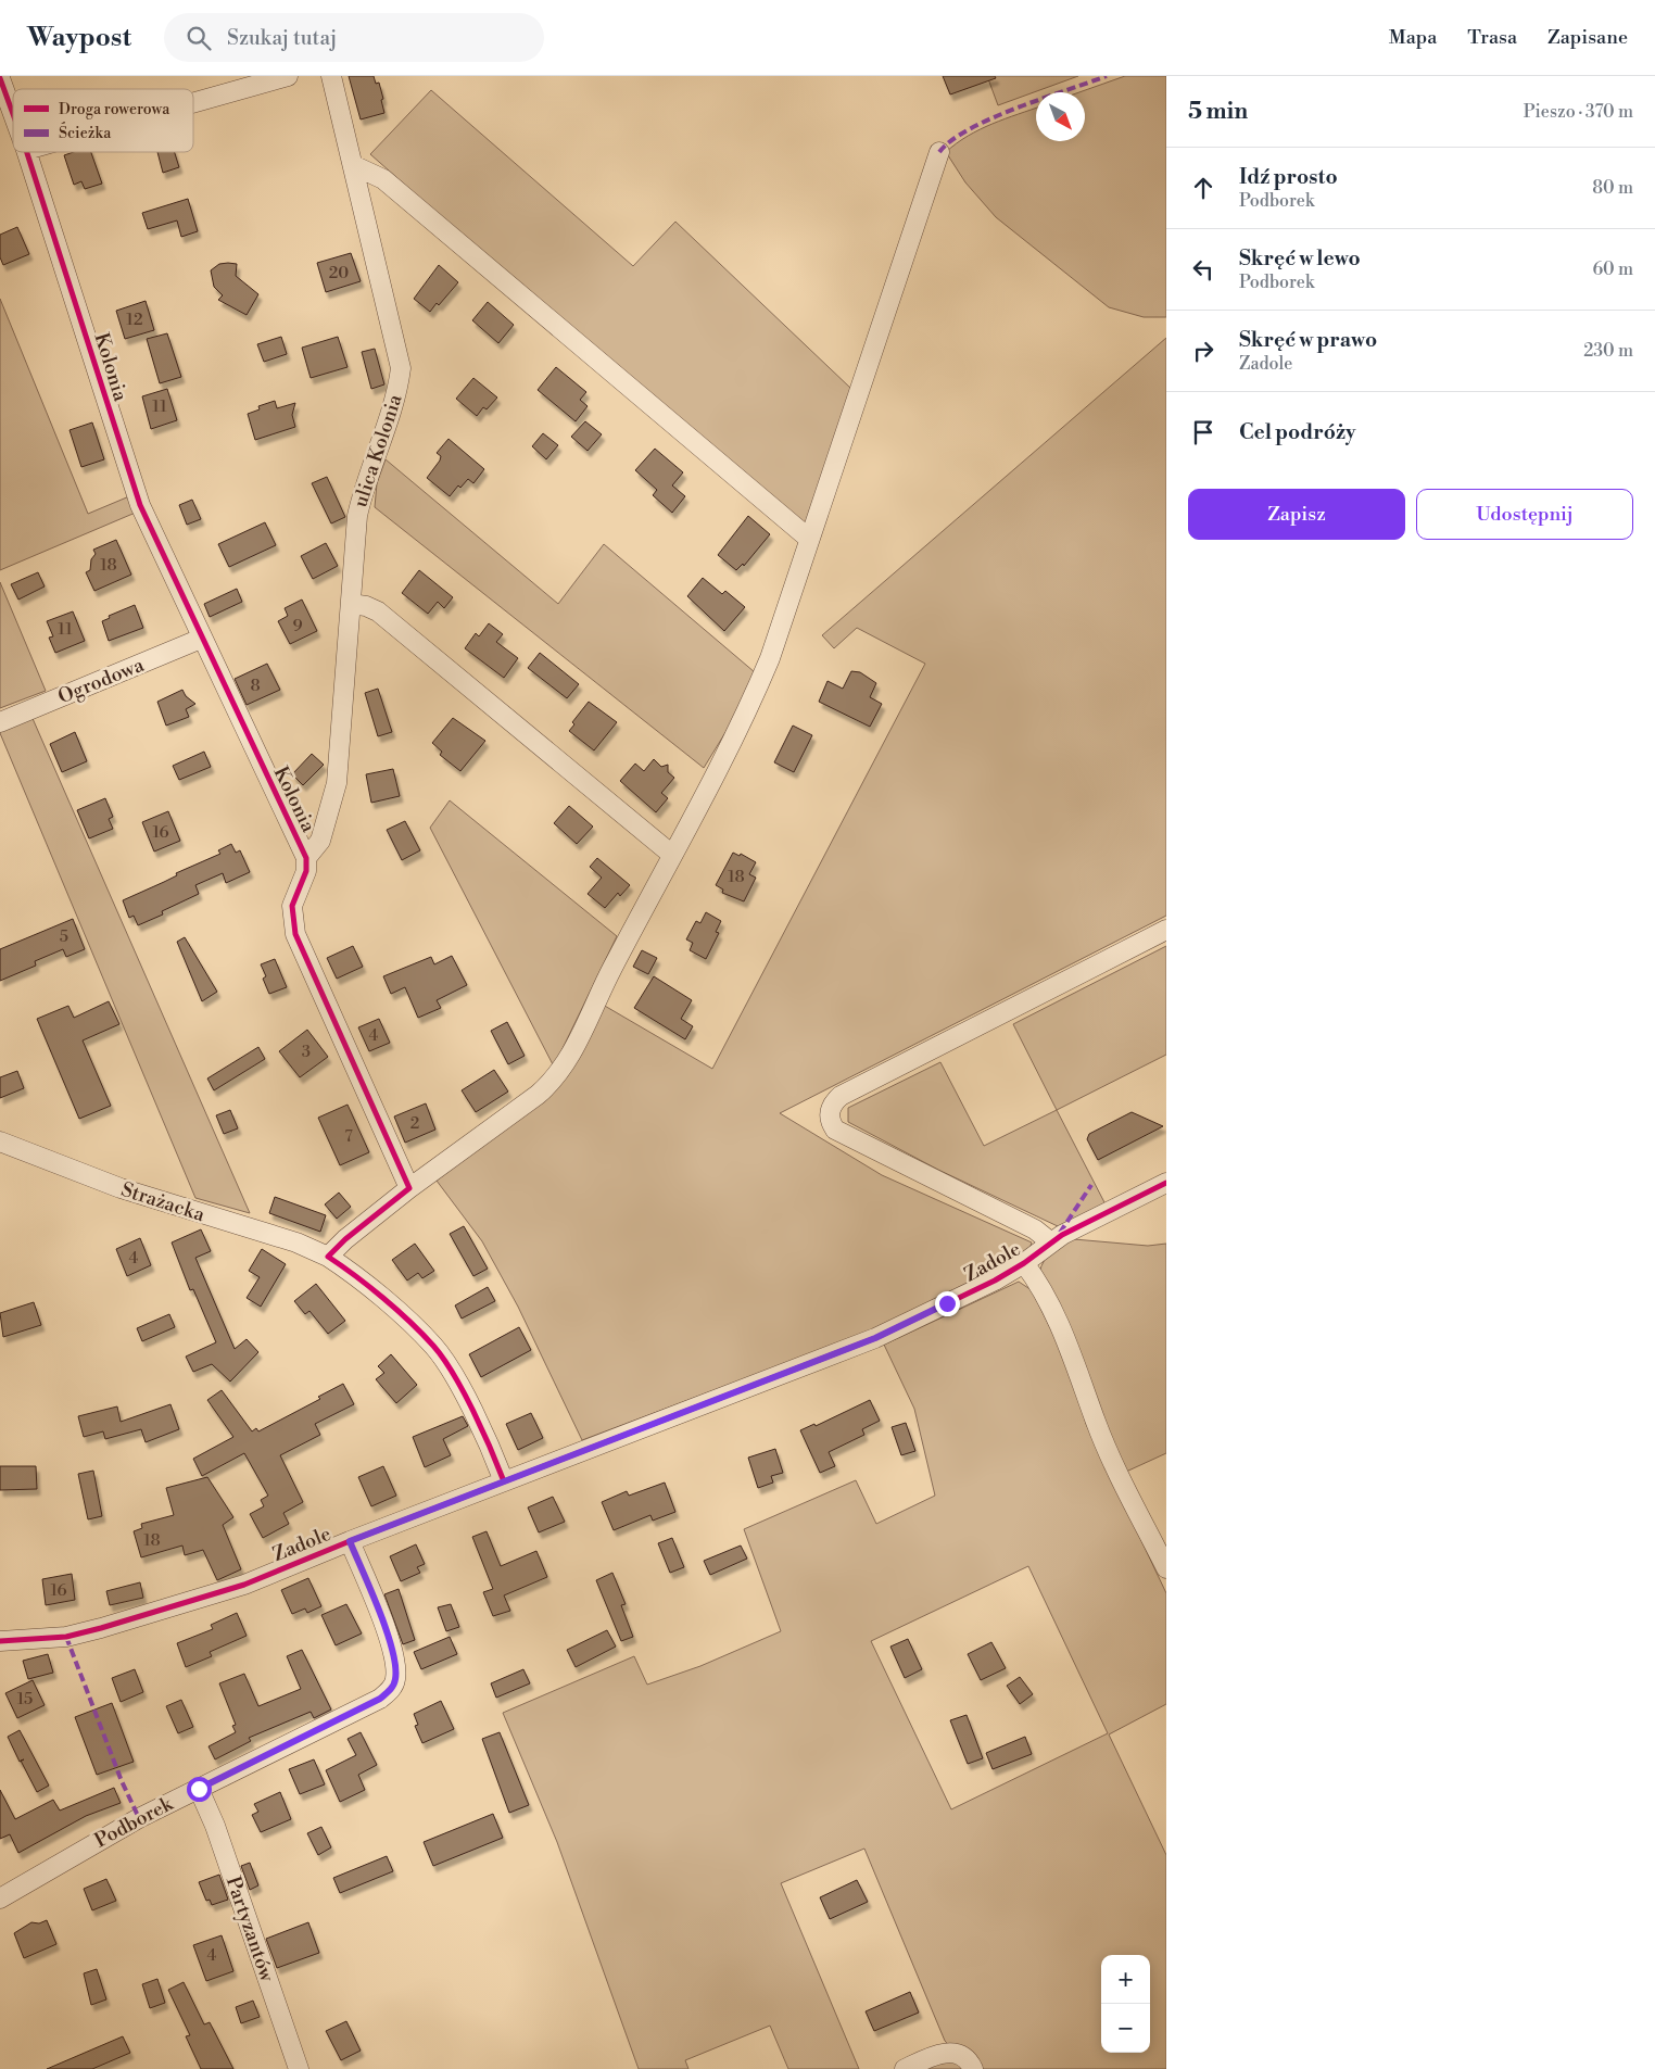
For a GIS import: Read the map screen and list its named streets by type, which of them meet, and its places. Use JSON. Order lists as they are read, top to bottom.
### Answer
{
  "streets": {
    "street": [
      "Kolonia",
      "ulica Kolonia",
      "Ogrodowa",
      "Strażacka",
      "Zadole",
      "Podborek",
      "Partyzantów"
    ]
  },
  "crossings": [
    ["Kolonia", "ulica Kolonia"],
    ["Kolonia", "Ogrodowa"],
    ["Zadole", "Podborek"],
    ["Podborek", "Partyzantów"]
  ],
  "house_numbers": [
    "20",
    "12",
    "11",
    "18",
    "9",
    "11",
    "8",
    "16",
    "18",
    "5",
    "4",
    "3",
    "2",
    "7",
    "4",
    "18",
    "16",
    "15",
    "4"
  ],
  "legend": ["Droga rowerowa", "Ścieżka"],
  "north": "bottom right",
  "page": {
    "header": "Waypost",
    "search": "Szukaj tutaj",
    "nav": ["Mapa", "Trasa", "Zapisane"],
    "heading": ["5 min", "Pieszo · 370 m"],
    "list": [
      ["Idź prosto", "Podborek", "80 m"],
      ["Skręć w lewo", "Podborek", "60 m"],
      ["Skręć w prawo", "Zadole", "230 m"],
      "Cel podróży"
    ],
    "buttons": ["Zapisz", "Udostępnij"],
    "map_buttons": ["+", "−"]
  }
}
